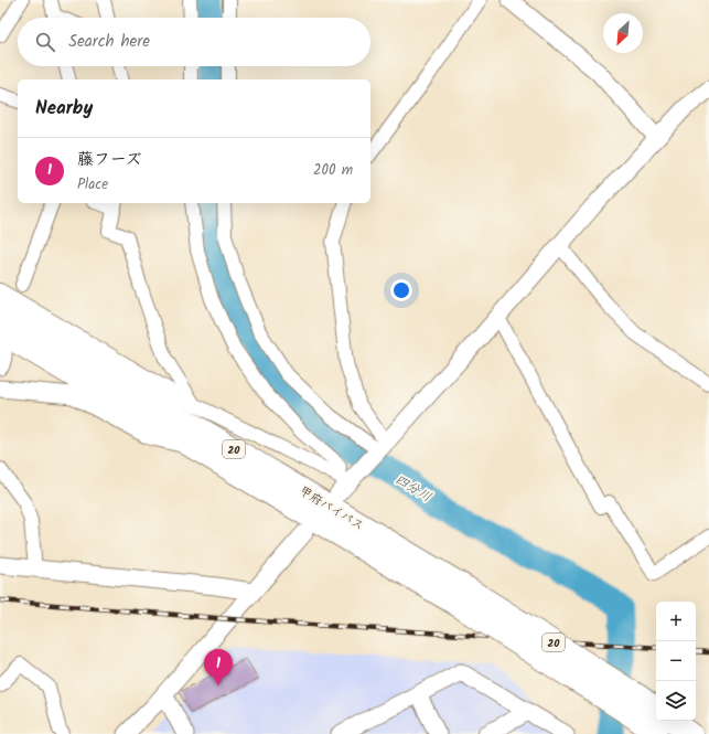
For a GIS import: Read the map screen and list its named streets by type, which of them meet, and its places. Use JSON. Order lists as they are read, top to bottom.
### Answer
{
  "streets": {
    "highway": ["20", "甲府バイパス"]
  },
  "water": ["四分川"],
  "north": "bottom left",
  "page": {
    "search": "Search here",
    "heading": "Nearby",
    "list": [
      {
        "mark": "1",
        "name": "藤フーズ",
        "note": "Place",
        "value": "200 m"
      }
    ],
    "map_buttons": ["+", "−"],
    "pins": "1"
  }
}
